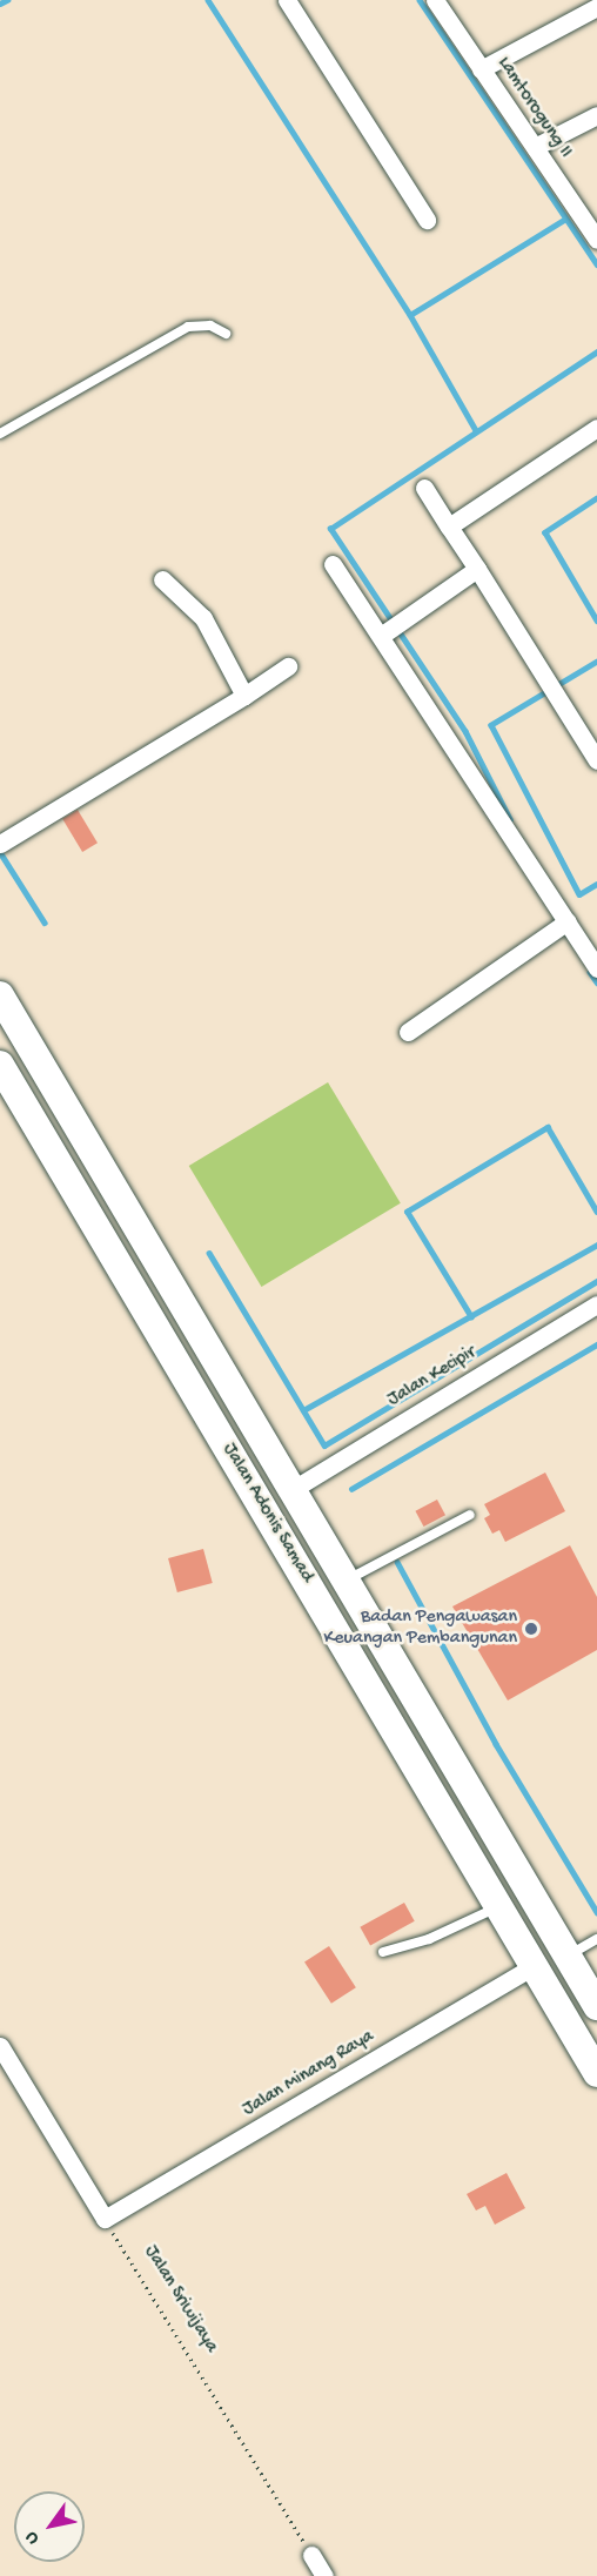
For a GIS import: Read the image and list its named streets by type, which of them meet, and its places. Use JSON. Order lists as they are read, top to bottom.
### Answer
{
  "streets": {
    "highway": ["Jalan Adonis Samad"],
    "street": ["Lamtorogung II", "Jalan Kecipir", "Jalan Minang Raya"],
    "path": ["Jalan Sriwijaya"]
  },
  "crossings": [
    ["Jalan Adonis Samad", "Jalan Minang Raya"],
    ["Jalan Minang Raya", "Jalan Sriwijaya"]
  ],
  "places": ["Badan Pengawasan Keuangan Pembangunan"],
  "north": "bottom left"
}
